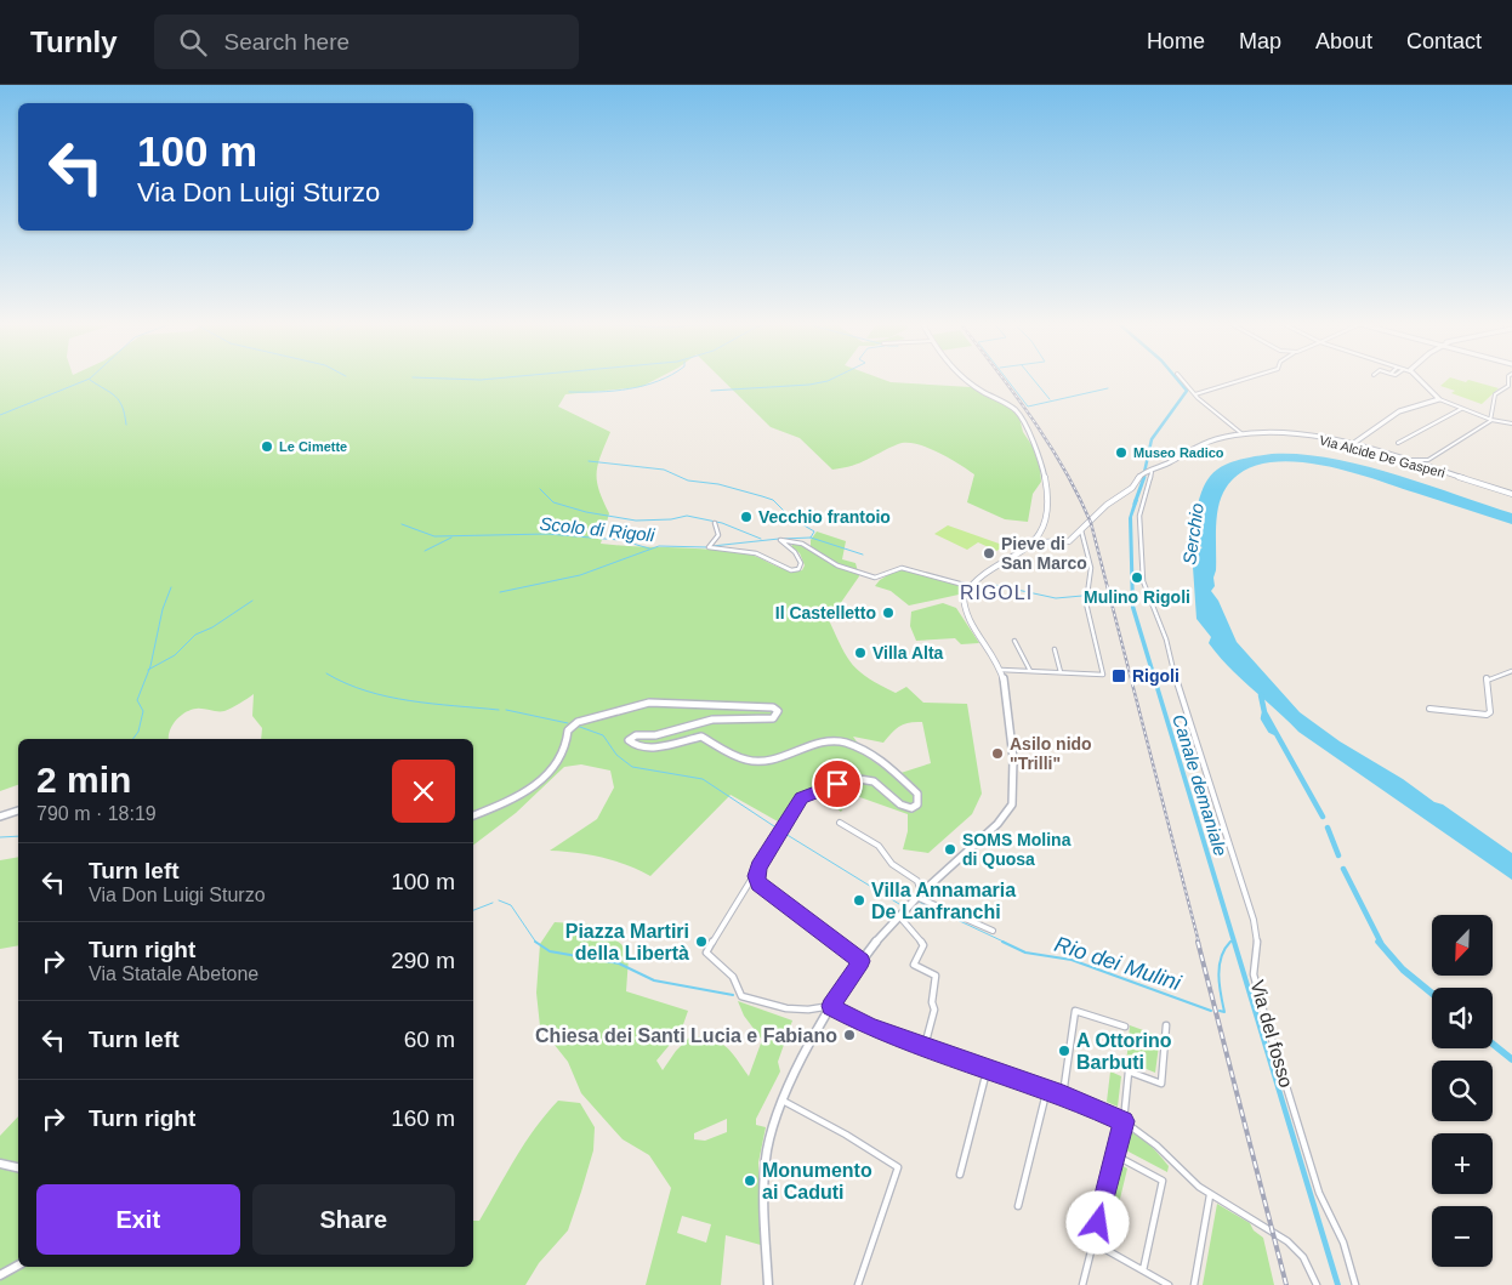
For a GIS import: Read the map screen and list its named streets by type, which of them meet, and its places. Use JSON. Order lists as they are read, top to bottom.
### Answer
{
  "streets": {
    "street": ["Via Alcide De Gasperi", "Via del fosso"]
  },
  "crossings": [
    ["Via Alcide De Gasperi", "Via del fosso"]
  ],
  "districts": ["RIGOLI"],
  "water": [
    "Scolo di Rigoli",
    "Serchio",
    "Canale demaniale",
    "Rio dei Mulini"
  ],
  "places": {
    "other": [
      "Le Cimette",
      "Museo Radico",
      "Vecchio frantoio",
      "Pieve di San Marco",
      "Mulino Rigoli",
      "Il Castelletto",
      "Villa Alta",
      "Asilo nido \"Trilli\"",
      "SOMS Molina di Quosa",
      "Villa Annamaria De Lanfranchi",
      "Piazza Martiri della Libertà",
      "Chiesa dei Santi Lucia e Fabiano",
      "A Ottorino Barbuti",
      "Monumento ai Caduti"
    ],
    "transit": ["Rigoli"]
  },
  "north": "bottom left",
  "page": {
    "header": "Turnly",
    "search": "Search here",
    "nav": [
      "Home",
      "Map",
      "About",
      "Contact"
    ],
    "turn": ["100 m", "Via Don Luigi Sturzo"],
    "heading": ["2 min", "790 m · 18:19"],
    "list": [
      {
        "name": "Turn left",
        "note": "Via Don Luigi Sturzo",
        "value": "100 m"
      },
      {
        "name": "Turn right",
        "note": "Via Statale Abetone",
        "value": "290 m"
      },
      {
        "name": "Turn left",
        "value": "60 m"
      },
      {
        "name": "Turn right",
        "value": "160 m"
      }
    ],
    "map_buttons": ["+", "−"],
    "buttons": ["Exit", "Share"]
  }
}
